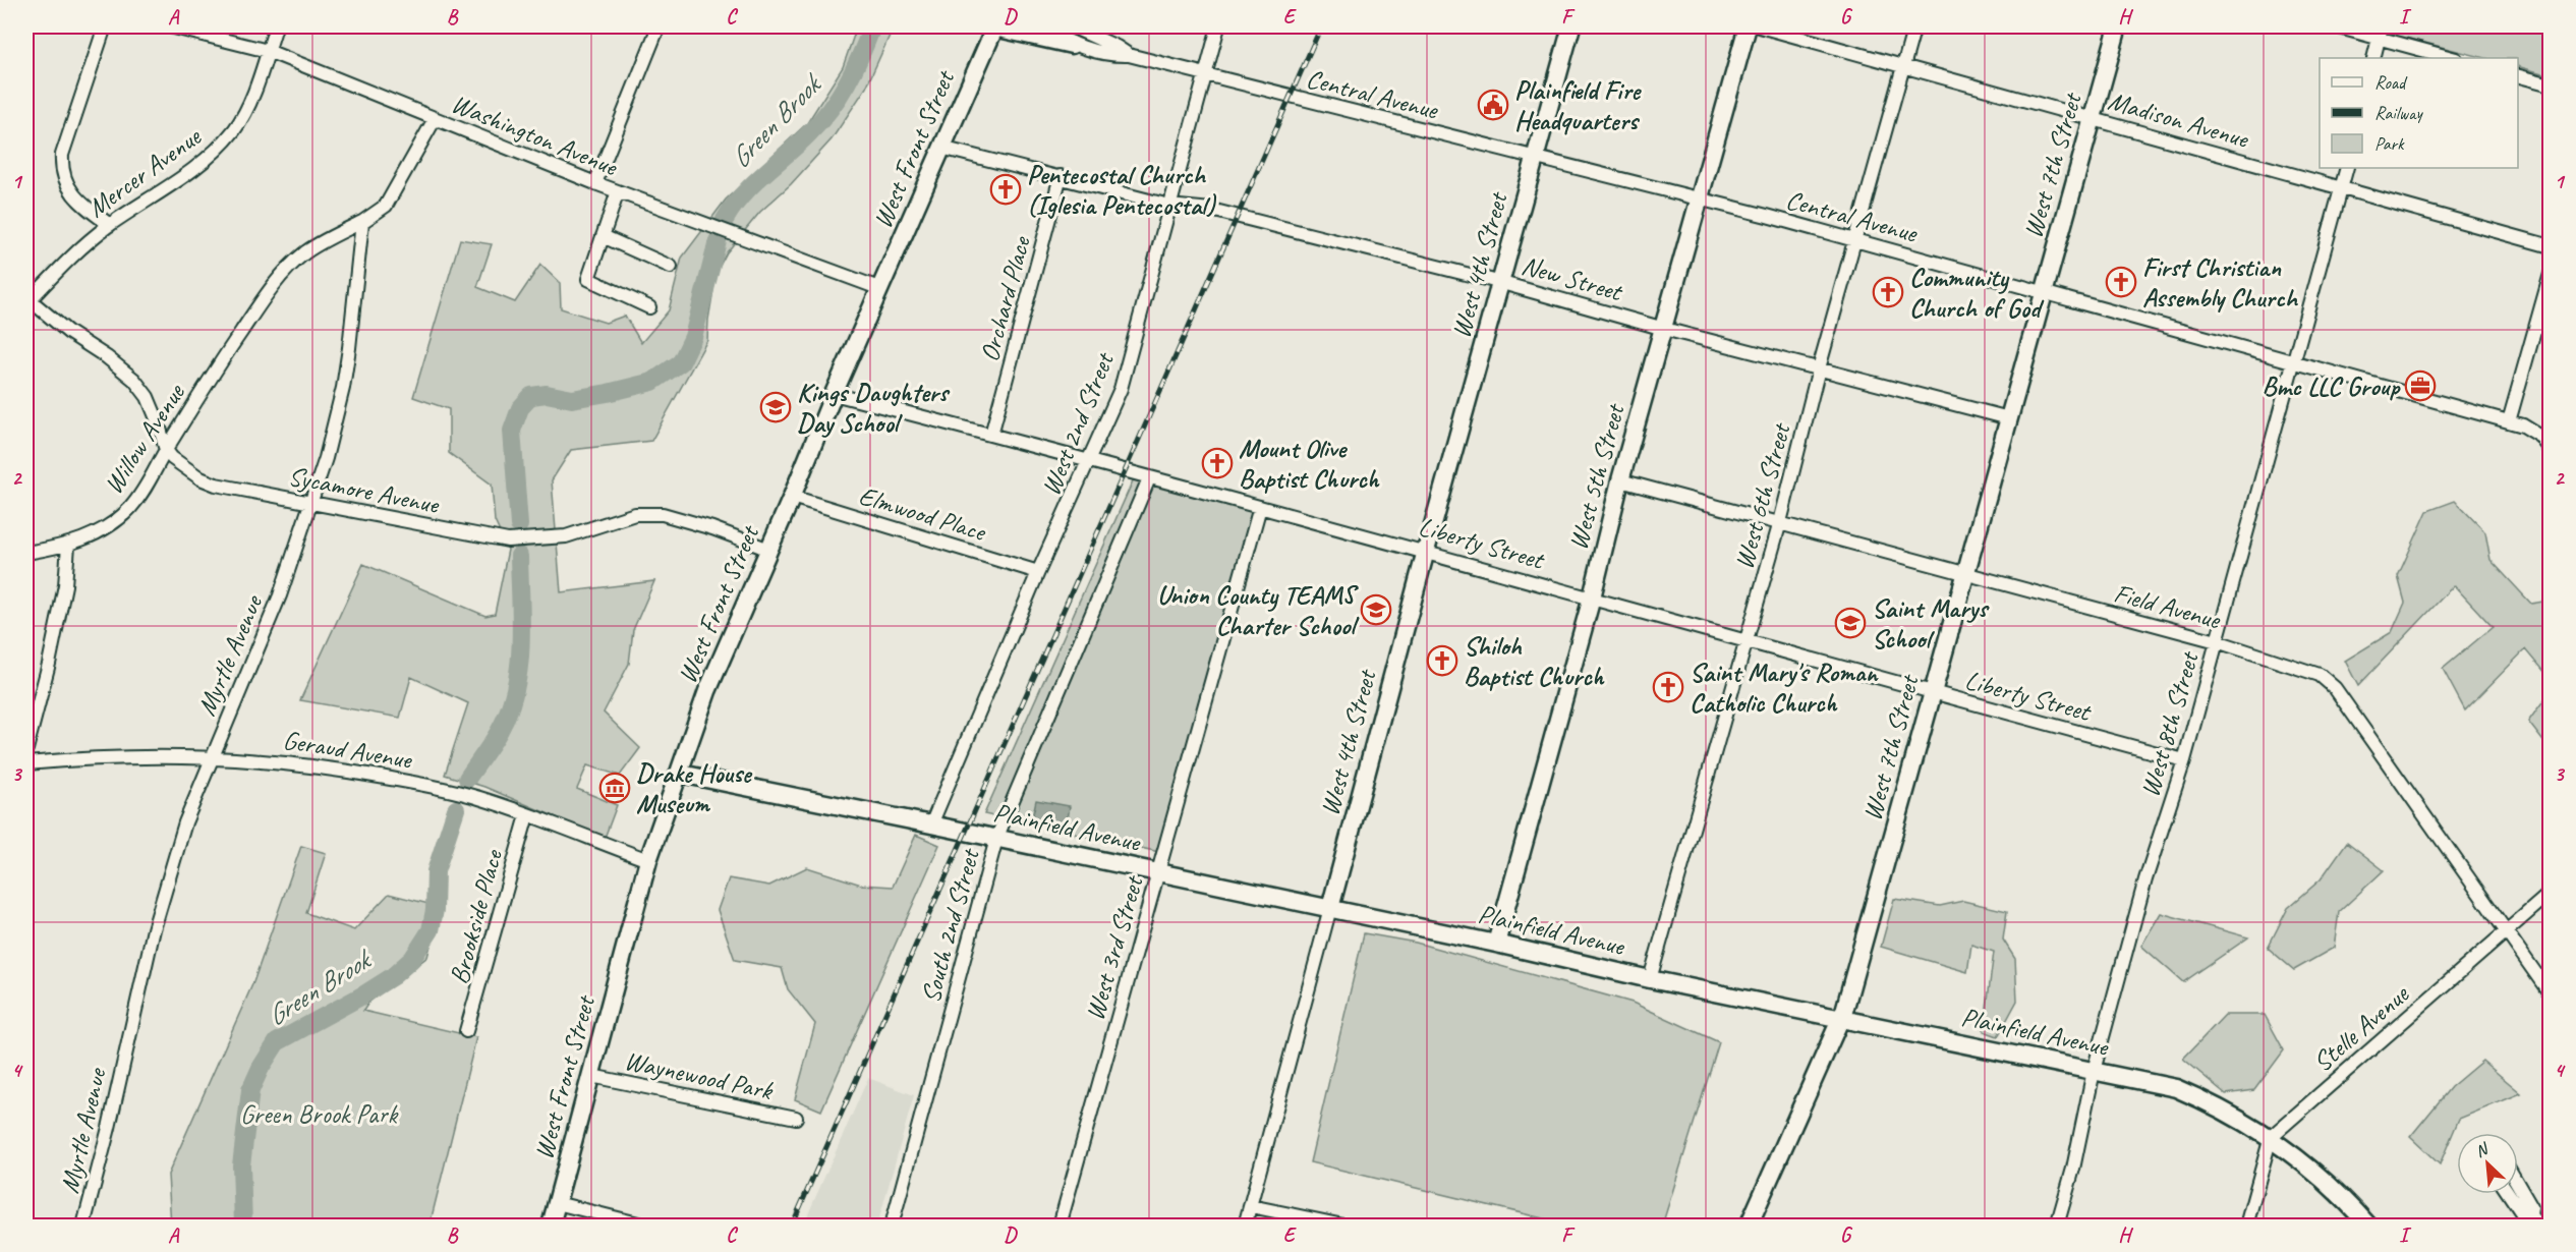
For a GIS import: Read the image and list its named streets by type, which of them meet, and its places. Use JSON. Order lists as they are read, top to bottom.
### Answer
{
  "streets": {
    "main road": [
      "West Front Street",
      "West 7th Street",
      "West 4th Street",
      "West 5th Street",
      "Plainfield Avenue"
    ],
    "street": [
      "Central Avenue",
      "Madison Avenue",
      "Washington Avenue",
      "Mercer Avenue",
      "New Street",
      "Orchard Place",
      "West 2nd Street",
      "Willow Avenue",
      "Sycamore Avenue",
      "West 6th Street",
      "Elmwood Place",
      "Liberty Street",
      "Field Avenue",
      "Myrtle Avenue",
      "West 8th Street",
      "Geraud Avenue",
      "Brookside Place",
      "South 2nd Street",
      "West 3rd Street",
      "Stelle Avenue",
      "Waynewood Park"
    ]
  },
  "crossings": [
    ["Central Avenue", "West 7th Street"],
    ["Central Avenue", "West 4th Street"],
    ["Central Avenue", "West 2nd Street"],
    ["Central Avenue", "West 5th Street"],
    ["Central Avenue", "West 6th Street"],
    ["Central Avenue", "West 8th Street"],
    ["Madison Avenue", "West 7th Street"],
    ["Madison Avenue", "West 6th Street"],
    ["Madison Avenue", "West 8th Street"],
    ["Washington Avenue", "West Front Street"],
    ["Washington Avenue", "Mercer Avenue"],
    ["West Front Street", "New Street"],
    ["West Front Street", "Sycamore Avenue"],
    ["West Front Street", "Elmwood Place"],
    ["West Front Street", "Liberty Street"],
    ["West Front Street", "Geraud Avenue"],
    ["West Front Street", "Plainfield Avenue"],
    ["West Front Street", "Waynewood Park"],
    ["West 7th Street", "New Street"],
    ["West 7th Street", "Liberty Street"],
    ["West 7th Street", "Field Avenue"],
    ["West 7th Street", "Plainfield Avenue"],
    ["West 4th Street", "New Street"],
    ["West 4th Street", "Liberty Street"],
    ["West 4th Street", "Plainfield Avenue"],
    ["New Street", "Orchard Place"],
    ["New Street", "West 2nd Street"],
    ["New Street", "West 5th Street"],
    ["New Street", "West 6th Street"],
    ["Orchard Place", "Liberty Street"],
    ["West 2nd Street", "Elmwood Place"],
    ["West 2nd Street", "Liberty Street"],
    ["West 2nd Street", "Plainfield Avenue"],
    ["Willow Avenue", "Sycamore Avenue"],
    ["Willow Avenue", "Myrtle Avenue"],
    ["West 5th Street", "Liberty Street"],
    ["West 5th Street", "Field Avenue"],
    ["West 5th Street", "Plainfield Avenue"],
    ["Sycamore Avenue", "Myrtle Avenue"],
    ["West 6th Street", "Liberty Street"],
    ["West 6th Street", "Field Avenue"],
    ["West 6th Street", "Plainfield Avenue"],
    ["Liberty Street", "West 8th Street"],
    ["Liberty Street", "South 2nd Street"],
    ["Liberty Street", "West 3rd Street"],
    ["Field Avenue", "West 8th Street"],
    ["Field Avenue", "Stelle Avenue"],
    ["Myrtle Avenue", "Geraud Avenue"],
    ["West 8th Street", "Plainfield Avenue"],
    ["Geraud Avenue", "Brookside Place"],
    ["Plainfield Avenue", "South 2nd Street"],
    ["Plainfield Avenue", "West 3rd Street"],
    ["Plainfield Avenue", "Stelle Avenue"]
  ],
  "water": ["Green Brook"],
  "parks": ["Green Brook Park"],
  "places": {
    "public building": ["Plainfield Fire Headquarters"],
    "church": [
      "Pentecostal Church (Iglesia Pentecostal)",
      "First Christian Assembly Church",
      "Community Church of God",
      "Mount Olive Baptist Church",
      "Shiloh Baptist Church",
      "Saint Mary's Roman Catholic Church"
    ],
    "office": ["Bmc LLC Group"],
    "school or university": ["Kings Daughters Day School", "Union County TEAMS Charter School", "Saint Marys School"],
    "museum": ["Drake House Museum"]
  },
  "legend": ["Road", "Railway", "Park"],
  "north": "top left",
  "grid": {
    "columns": [
      "A",
      "B",
      "C",
      "D",
      "E",
      "F",
      "G",
      "H",
      "I"
    ],
    "rows": [
      "1",
      "2",
      "3",
      "4"
    ]
  }
}
